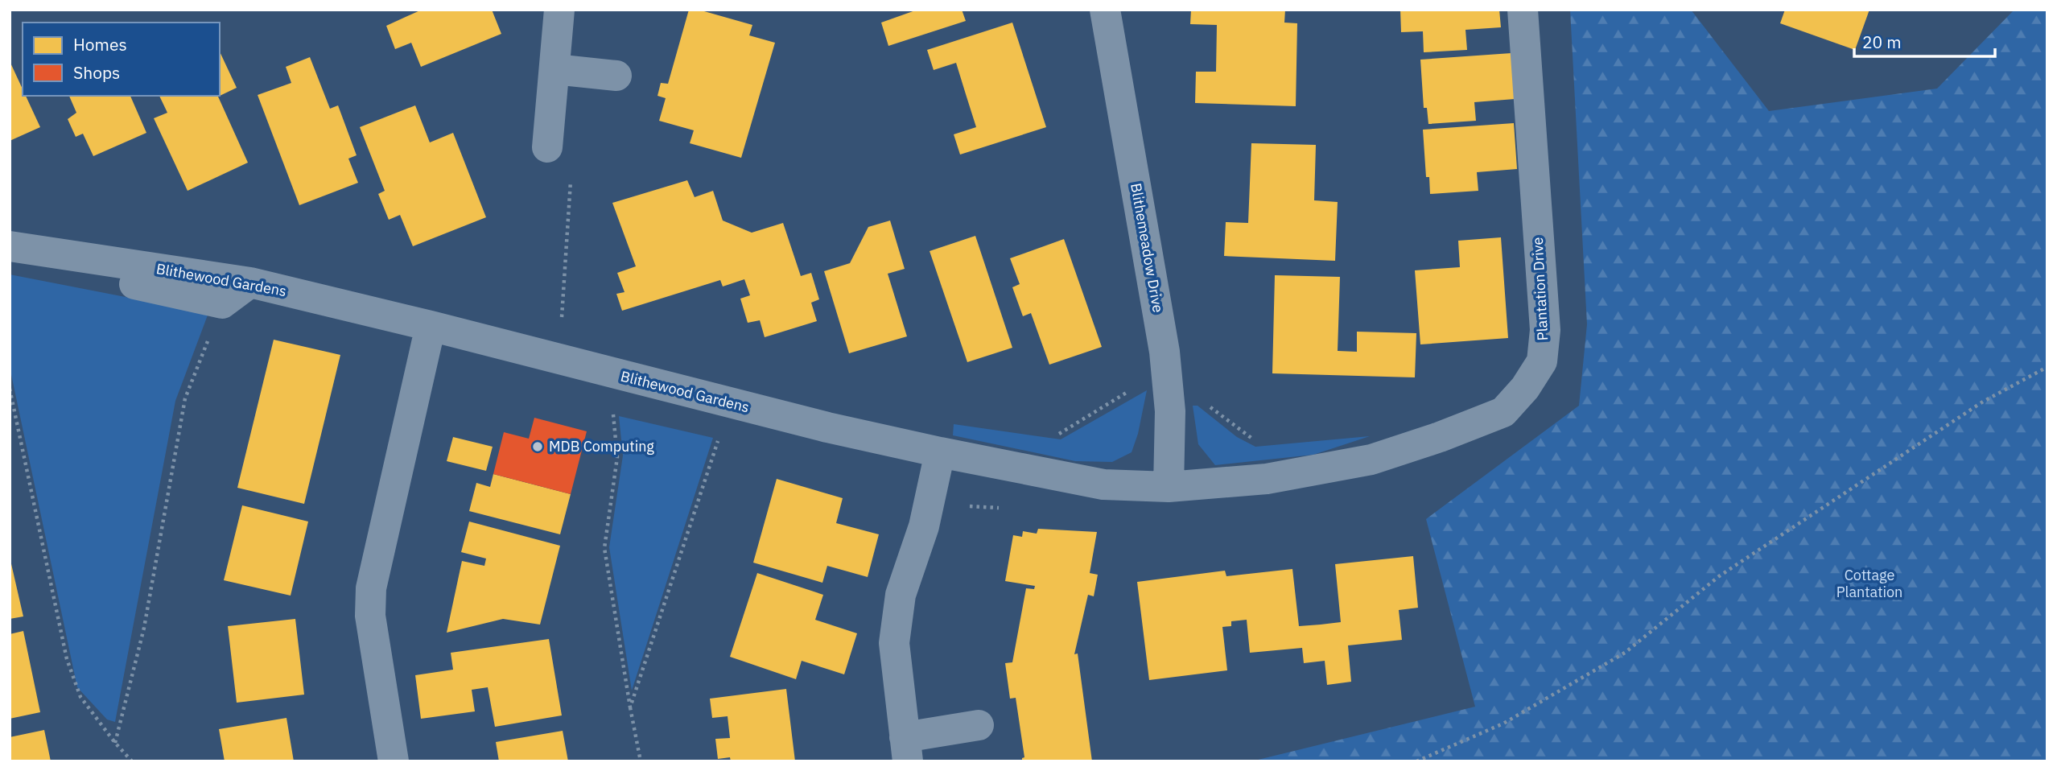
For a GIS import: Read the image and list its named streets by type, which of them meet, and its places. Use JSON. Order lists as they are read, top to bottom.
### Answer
{
  "streets": {
    "street": ["Blithemeadow Drive", "Blithewood Gardens", "Plantation Drive"]
  },
  "crossings": [
    ["Blithemeadow Drive", "Blithewood Gardens"],
    ["Blithemeadow Drive", "Plantation Drive"],
    ["Blithewood Gardens", "Plantation Drive"]
  ],
  "parks": ["Cottage Plantation"],
  "places": ["MDB Computing"],
  "legend": ["Homes", "Shops"],
  "scale_bar": "20 m"
}
